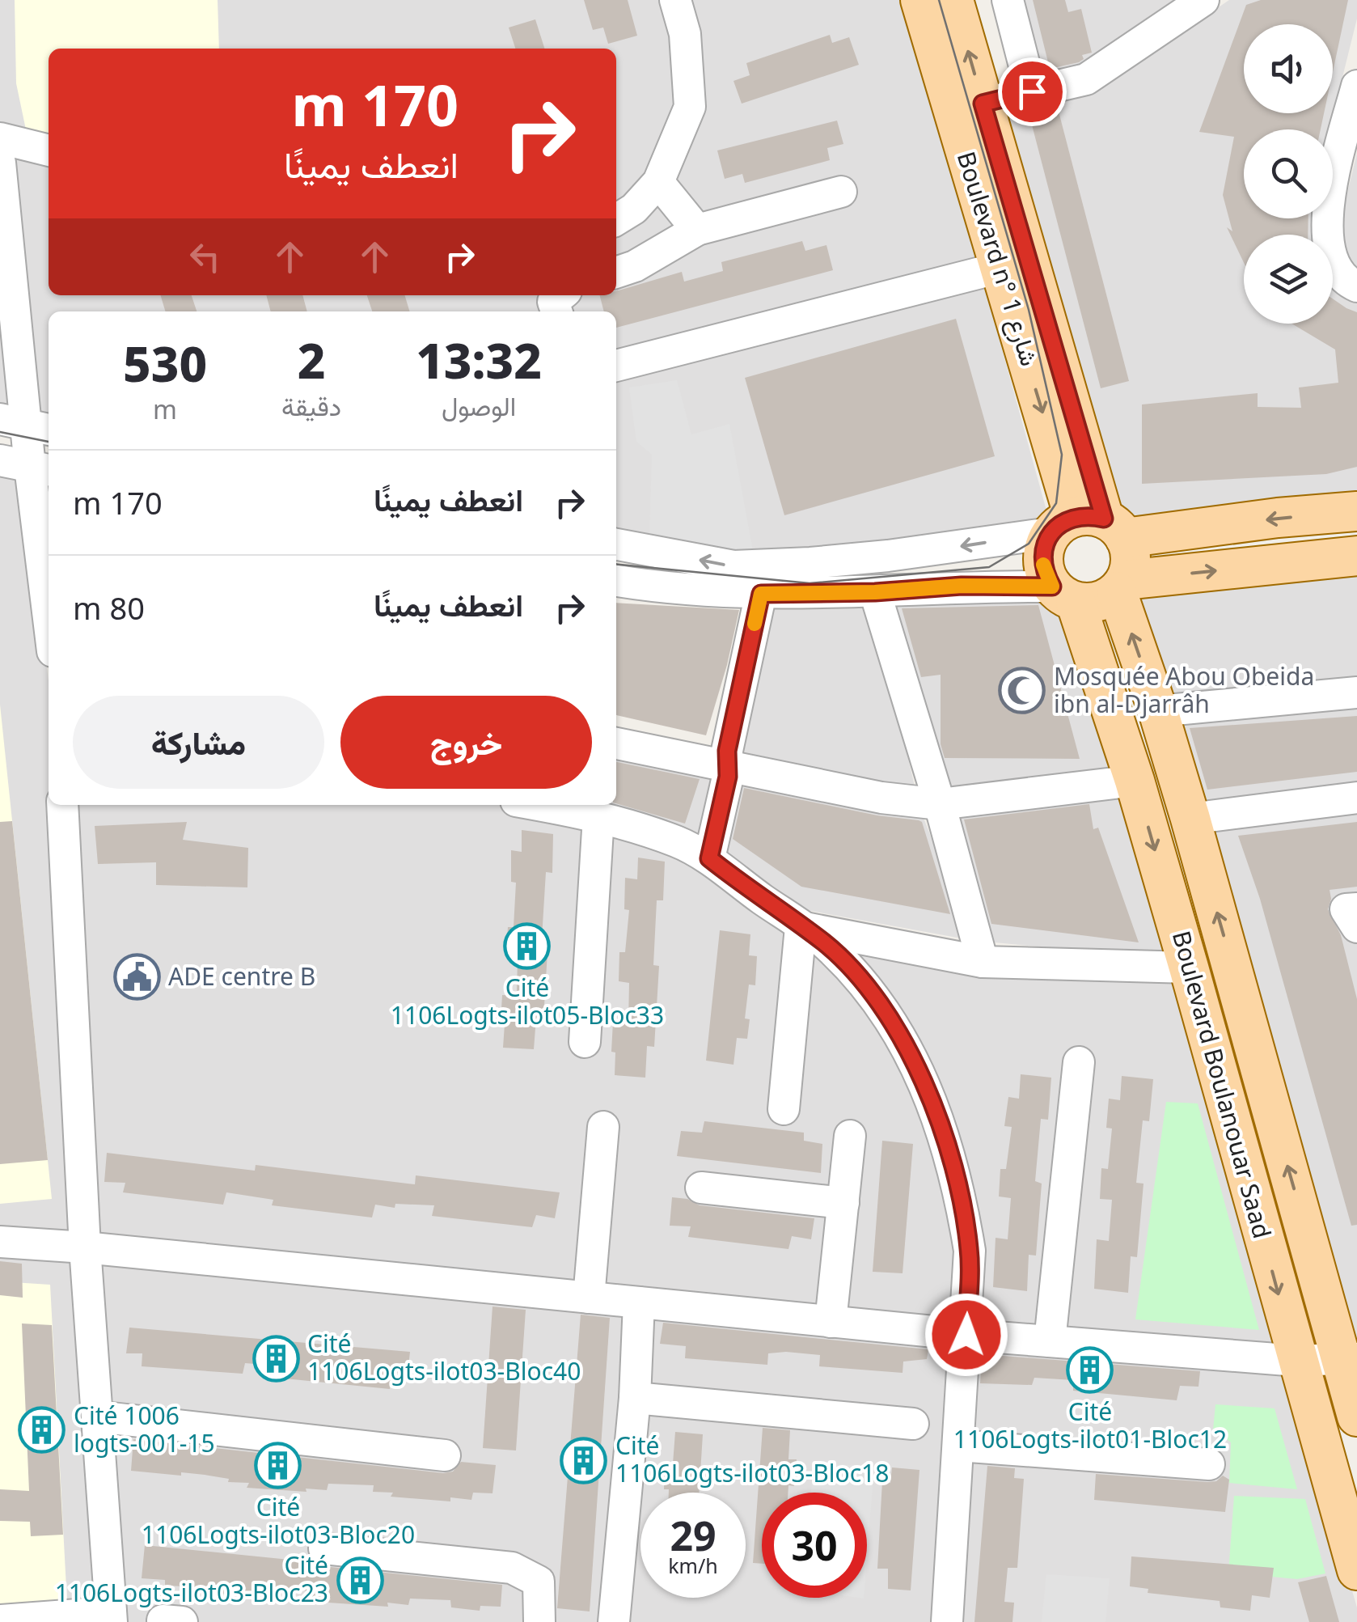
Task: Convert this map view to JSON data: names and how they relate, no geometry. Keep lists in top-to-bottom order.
{
  "streets": {
    "main road": ["Boulevard n° شارع 1", "Boulevard Boulanouar Saad"]
  },
  "crossings": [
    ["Boulevard n° شارع 1", "Boulevard Boulanouar Saad"]
  ],
  "places": {
    "mosque": ["Mosquée Abou Obeida ibn al-Djarrâh"],
    "building": [
      "Cité 1106Logts-ilot05-Bloc33",
      "Cité 1106Logts-ilot03-Bloc40",
      "Cité 1106Logts-ilot01-Bloc12",
      "Cité 1006 logts-001-15",
      "Cité 1106Logts-ilot03-Bloc18",
      "Cité 1106Logts-ilot03-Bloc20",
      "Cité 1106Logts-ilot03-Bloc23"
    ],
    "public building": ["ADE centre B"]
  },
  "page": {
    "turn": ["170 m", "انعطف يمينًا"],
    "eta": [
      "13:32",
      "الوصول",
      "2",
      "دقيقة",
      "530",
      "m"
    ],
    "list": [
      {
        "name": "انعطف يمينًا",
        "value": "170 m"
      },
      {
        "name": "انعطف يمينًا",
        "value": "80 m"
      }
    ],
    "buttons": ["خروج", "مشاركة"],
    "speed": "29 km/h",
    "limit": "30"
  }
}
